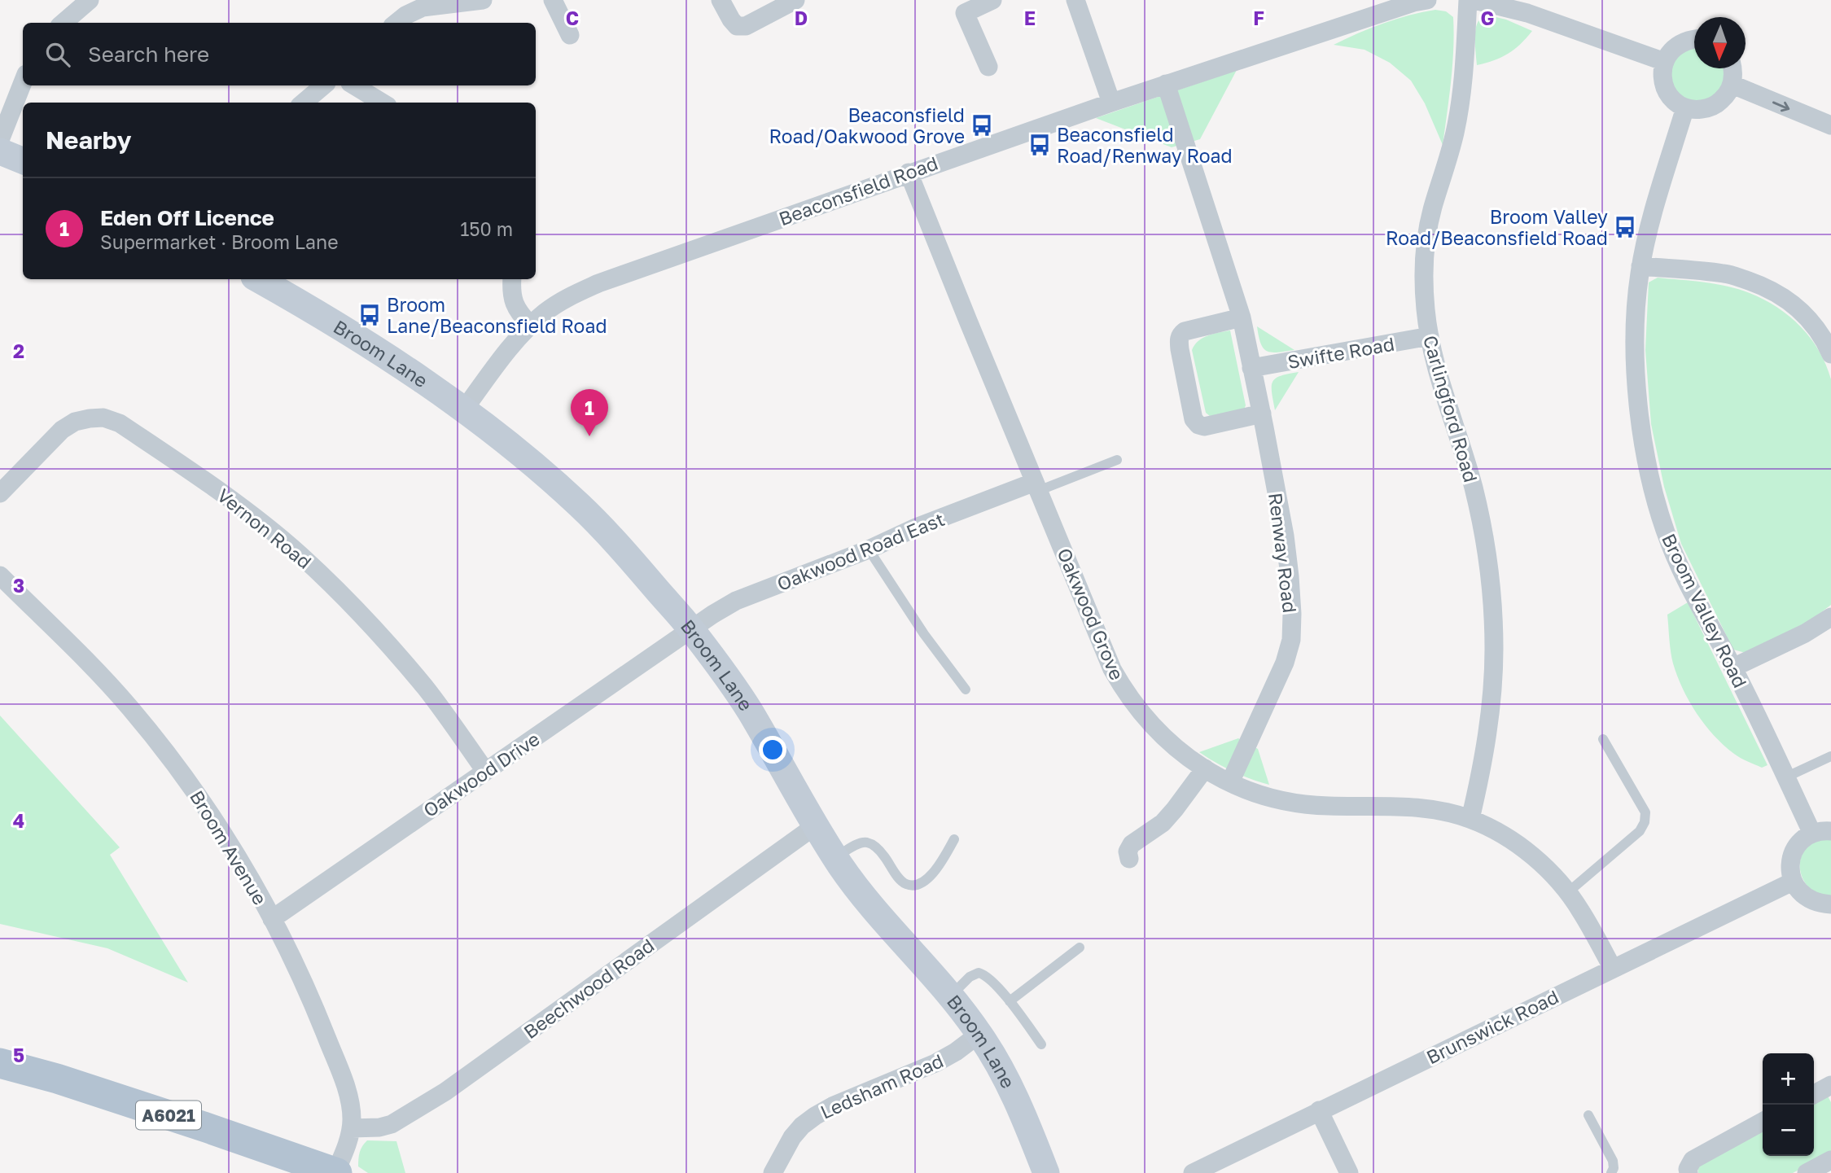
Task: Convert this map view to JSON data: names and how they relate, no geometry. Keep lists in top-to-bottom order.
{
  "streets": {
    "main road": ["Broom Lane", "A6021"],
    "street": [
      "Beaconsfield Road",
      "Swifte Road",
      "Carlingford Road",
      "Vernon Road",
      "Oakwood Road East",
      "Renway Road",
      "Broom Valley Road",
      "Oakwood Grove",
      "Oakwood Drive",
      "Broom Avenue",
      "Beechwood Road",
      "Brunswick Road",
      "Ledsham Road"
    ]
  },
  "crossings": [
    ["Beaconsfield Road", "Broom Lane"],
    ["Beaconsfield Road", "Renway Road"],
    ["Beaconsfield Road", "Oakwood Grove"],
    ["Swifte Road", "Carlingford Road"],
    ["Swifte Road", "Renway Road"],
    ["Broom Lane", "Oakwood Road East"],
    ["Broom Lane", "Oakwood Drive"],
    ["Broom Lane", "Beechwood Road"],
    ["Broom Lane", "Ledsham Road"],
    ["Carlingford Road", "Oakwood Grove"],
    ["Vernon Road", "Oakwood Drive"],
    ["Oakwood Road East", "Oakwood Grove"],
    ["Oakwood Road East", "Oakwood Drive"],
    ["Renway Road", "Oakwood Grove"],
    ["Oakwood Grove", "Brunswick Road"],
    ["Oakwood Drive", "Broom Avenue"],
    ["Broom Avenue", "Beechwood Road"],
    ["Broom Avenue", "A6021"]
  ],
  "places": {
    "bus stop": [
      "Beaconsfield Road/Oakwood Grove",
      "Beaconsfield Road/Renway Road",
      "Broom Valley Road/Beaconsfield Road",
      "Broom Lane/Beaconsfield Road"
    ]
  },
  "north": "bottom",
  "page": {
    "search": "Search here",
    "heading": "Nearby",
    "list": [
      {
        "mark": "1",
        "name": "Eden Off Licence",
        "note": "Supermarket · Broom Lane",
        "value": "150 m"
      }
    ],
    "pins": "1",
    "map_buttons": ["+", "−"]
  },
  "grid": {
    "columns": [
      "C",
      "D",
      "E",
      "F",
      "G"
    ],
    "rows": [
      "2",
      "3",
      "4",
      "5"
    ]
  }
}
